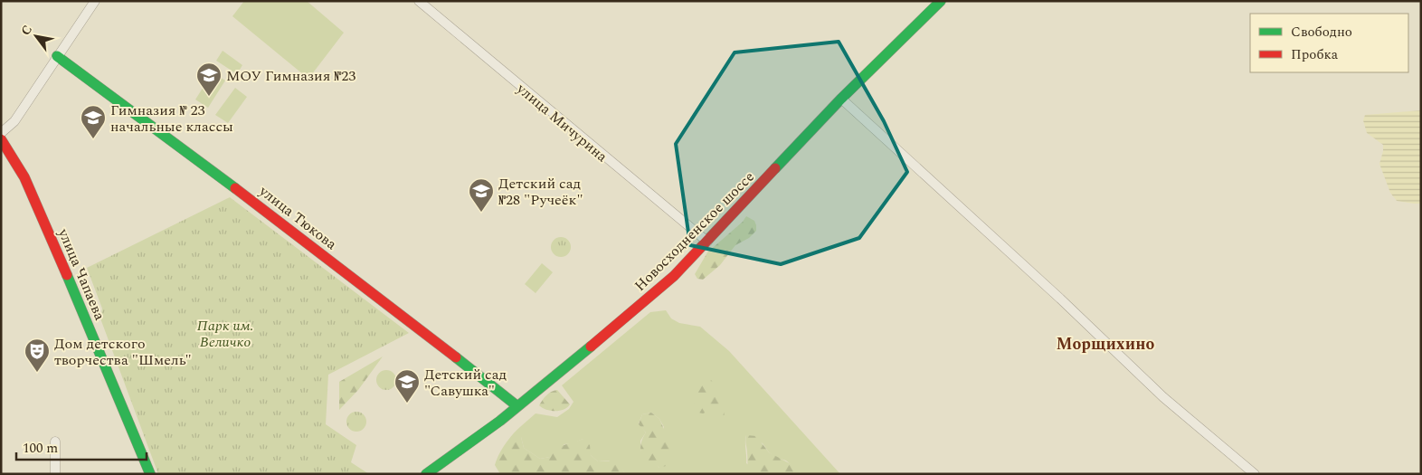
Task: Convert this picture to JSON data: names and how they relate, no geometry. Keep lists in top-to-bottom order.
{
  "streets": {
    "street": [
      "улица Мичурина",
      "улица Тюкова",
      "Новосходненское шоссе",
      "улица Чапаева"
    ]
  },
  "crossings": [
    ["улица Мичурина", "Новосходненское шоссе"],
    ["улица Тюкова", "Новосходненское шоссе"]
  ],
  "districts": ["Морщихино"],
  "parks": ["Парк им. Величко"],
  "places": {
    "school or university": [
      "МОУ Гимназия №23",
      "Гимназия № 23 начальные классы",
      "Детский сад №28 \"Ручеёк\"",
      "Детский сад \"Савушка\""
    ],
    "theatre": ["Дом детского творчества \"Шмель\""]
  },
  "legend": ["Свободно", "Пробка"],
  "scale_bar": "100 m",
  "north": "top left"
}
